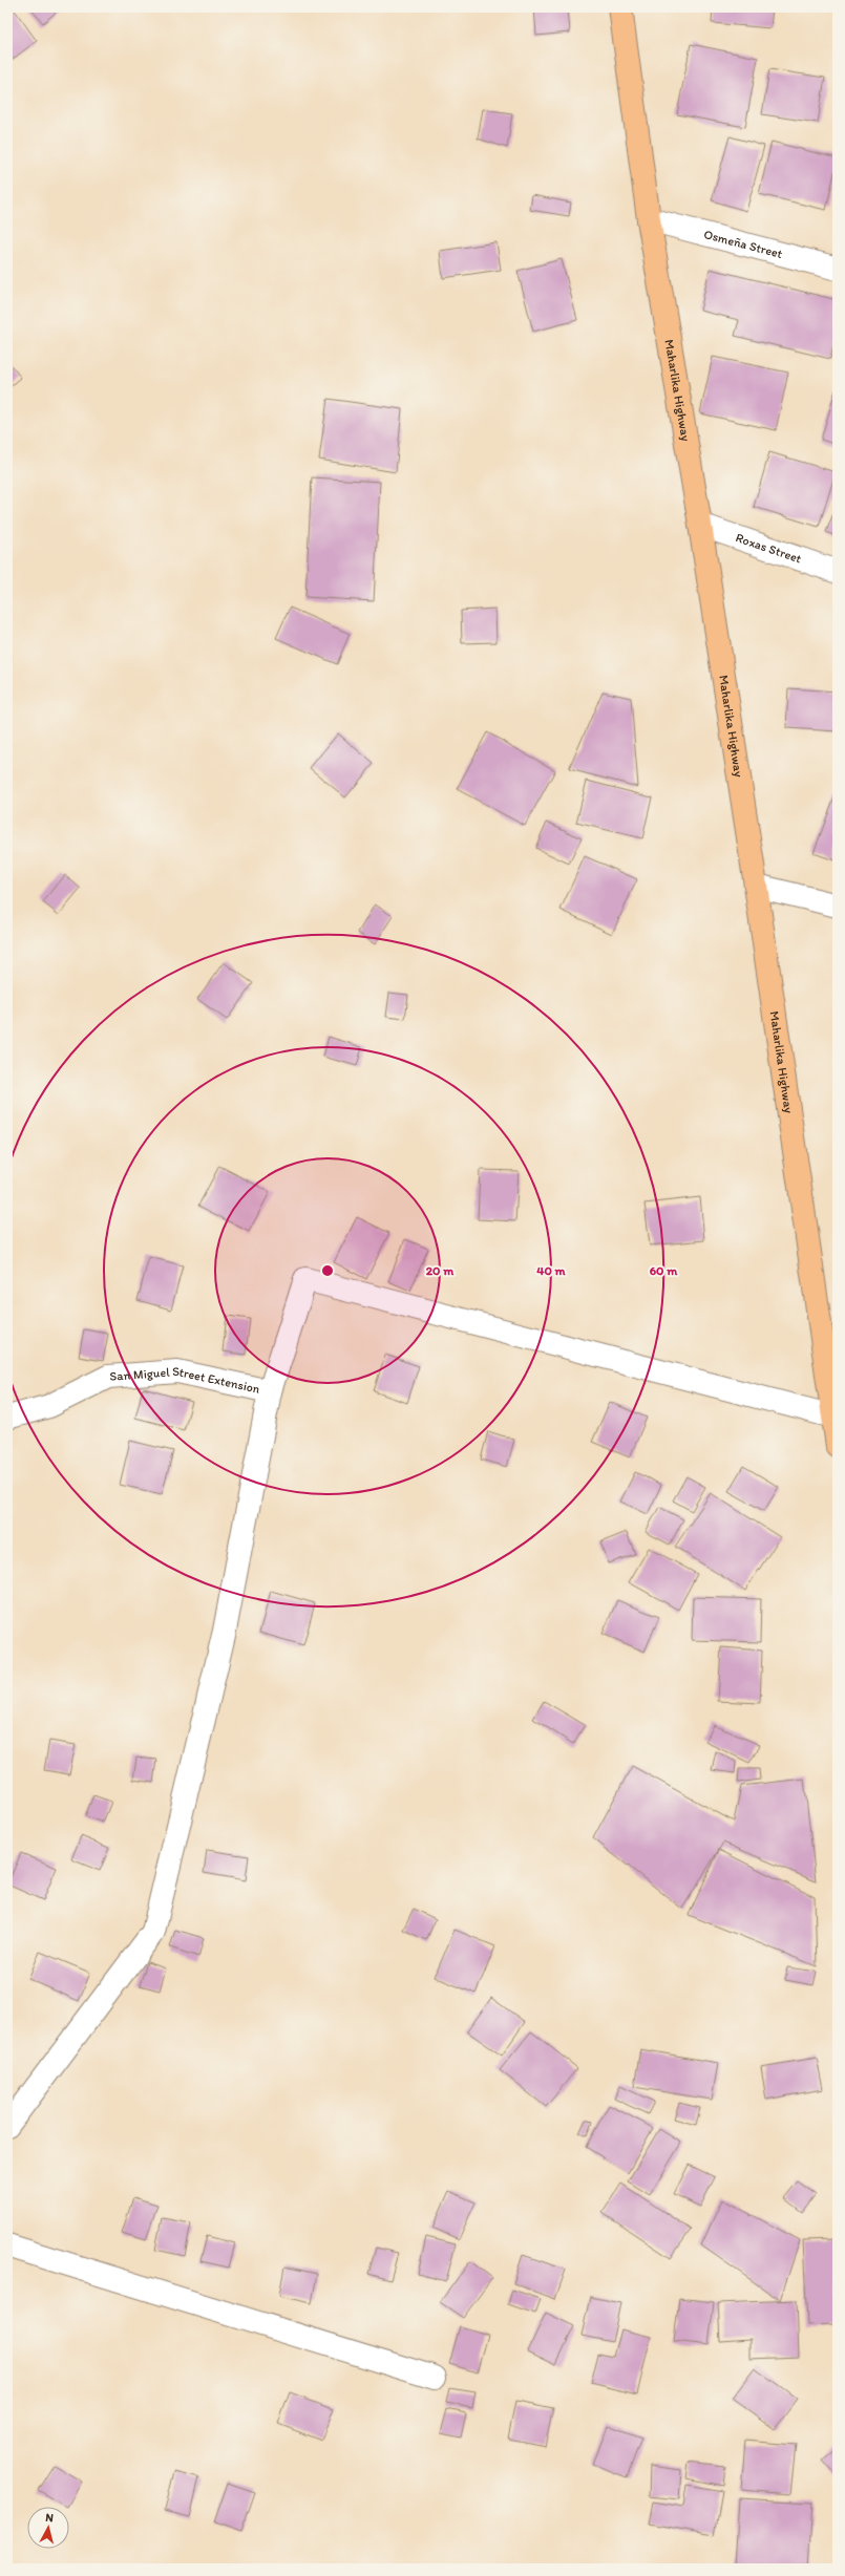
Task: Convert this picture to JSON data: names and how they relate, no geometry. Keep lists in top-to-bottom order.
{
  "streets": {
    "highway": ["Maharlika Highway"],
    "street": ["Osmeña Street", "Roxas Street", "San Miguel Street Extension"]
  },
  "crossings": [
    ["Osmeña Street", "Maharlika Highway"],
    ["Maharlika Highway", "Roxas Street"]
  ],
  "north": "top",
  "rings": ["20 m", "40 m", "60 m"]
}
